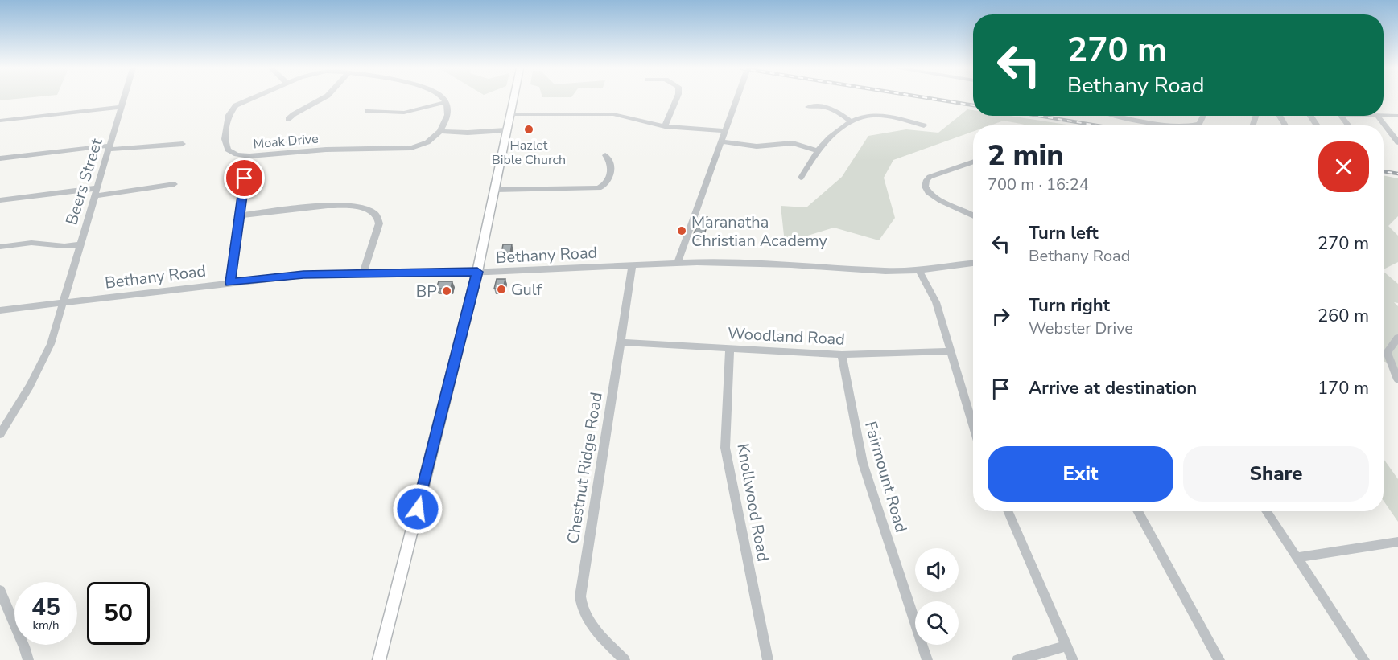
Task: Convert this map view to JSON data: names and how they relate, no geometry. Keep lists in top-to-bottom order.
{
  "streets": {
    "street": [
      "Moak Drive",
      "Beers Street",
      "Bethany Road",
      "Woodland Road",
      "Chestnut Ridge Road",
      "Fairmount Road",
      "Knollwood Road"
    ]
  },
  "crossings": [
    ["Beers Street", "Bethany Road"],
    ["Bethany Road", "Chestnut Ridge Road"],
    ["Woodland Road", "Chestnut Ridge Road"],
    ["Woodland Road", "Fairmount Road"],
    ["Woodland Road", "Knollwood Road"]
  ],
  "places": [
    "Hazlet Bible Church",
    "Maranatha Christian Academy",
    "Gulf",
    "BP"
  ],
  "page": {
    "turn": ["270 m", "Bethany Road"],
    "heading": ["2 min", "700 m · 16:24"],
    "list": [
      {
        "name": "Turn left",
        "note": "Bethany Road",
        "value": "270 m"
      },
      {
        "name": "Turn right",
        "note": "Webster Drive",
        "value": "260 m"
      },
      {
        "name": "Arrive at destination",
        "value": "170 m"
      }
    ],
    "buttons": ["Exit", "Share"],
    "speed": "45 km/h",
    "limit": "50"
  }
}
